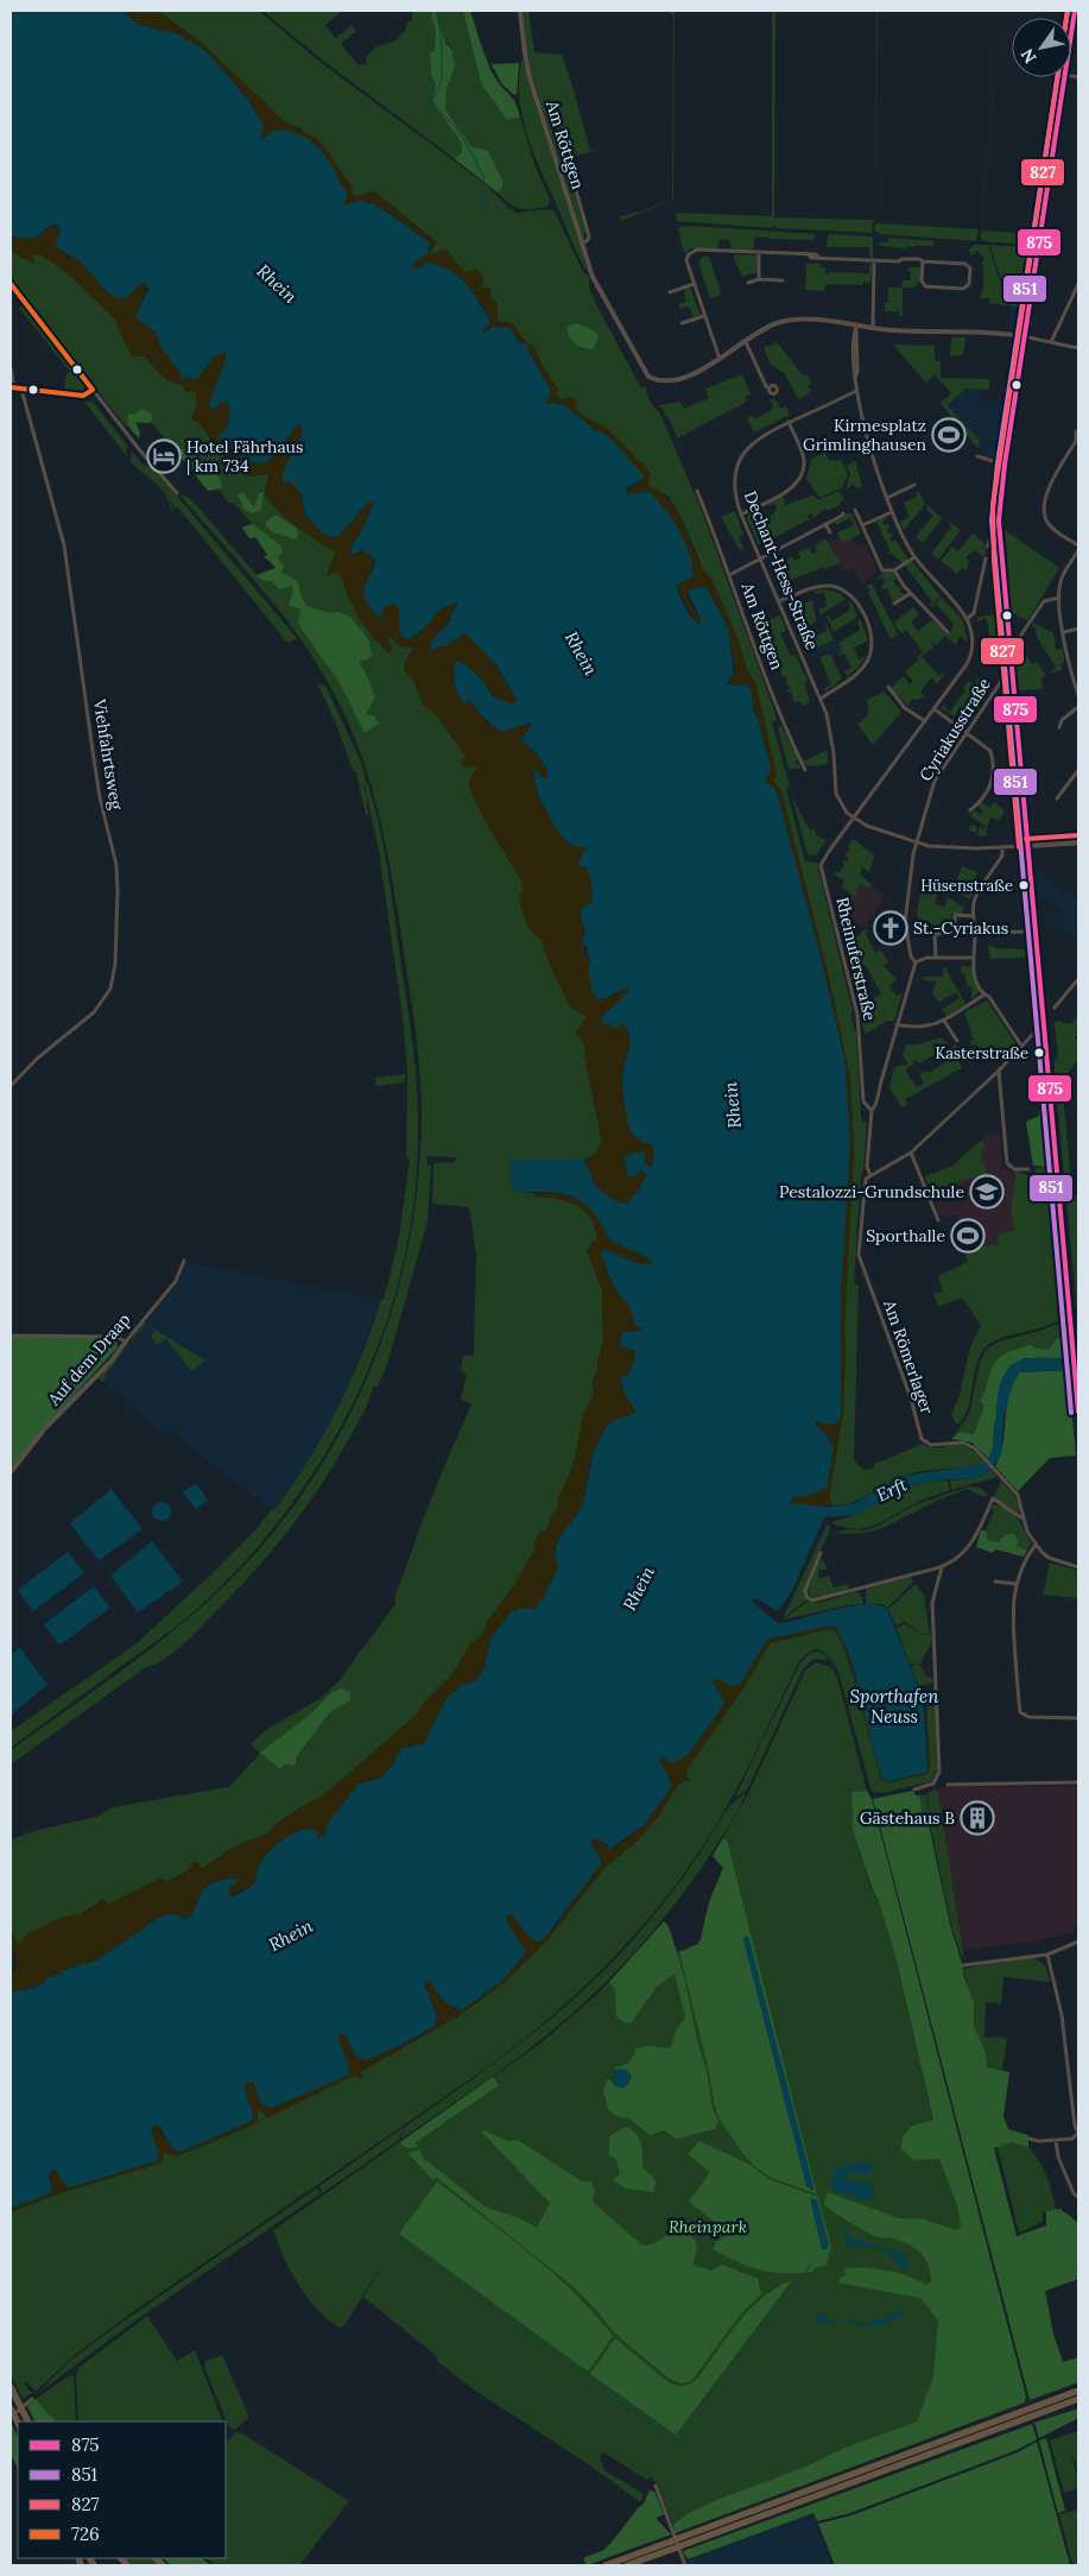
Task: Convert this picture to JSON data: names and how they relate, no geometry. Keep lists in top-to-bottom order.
{
  "streets": {
    "street": [
      "Am Röttgen",
      "Dechant-Hess-Straße",
      "Cyriakusstraße",
      "Viehfahrtsweg",
      "Rheinuferstraße",
      "Am Römerlager",
      "Auf dem Draap"
    ]
  },
  "crossings": [
    ["Dechant-Hess-Straße", "Rheinuferstraße"],
    ["Rheinuferstraße", "Am Römerlager"]
  ],
  "water": ["Rhein", "Erft", "Sporthafen Neuss"],
  "parks": ["Rheinpark"],
  "places": {
    "sports": ["Kirmesplatz Grimlinghausen", "Sporthalle"],
    "hotel": ["Hotel Fährhaus | km 734"],
    "other": ["Hüsenstraße", "Kasterstraße"],
    "church": ["St.-Cyriakus"],
    "school or university": ["Pestalozzi-Grundschule"],
    "building": ["Gästehaus B"]
  },
  "lines": [
    "transit line 875",
    "transit line 851",
    "transit line 827",
    "transit line 726"
  ],
  "legend": [
    "875",
    "851",
    "827",
    "726"
  ],
  "north": "bottom left"
}
